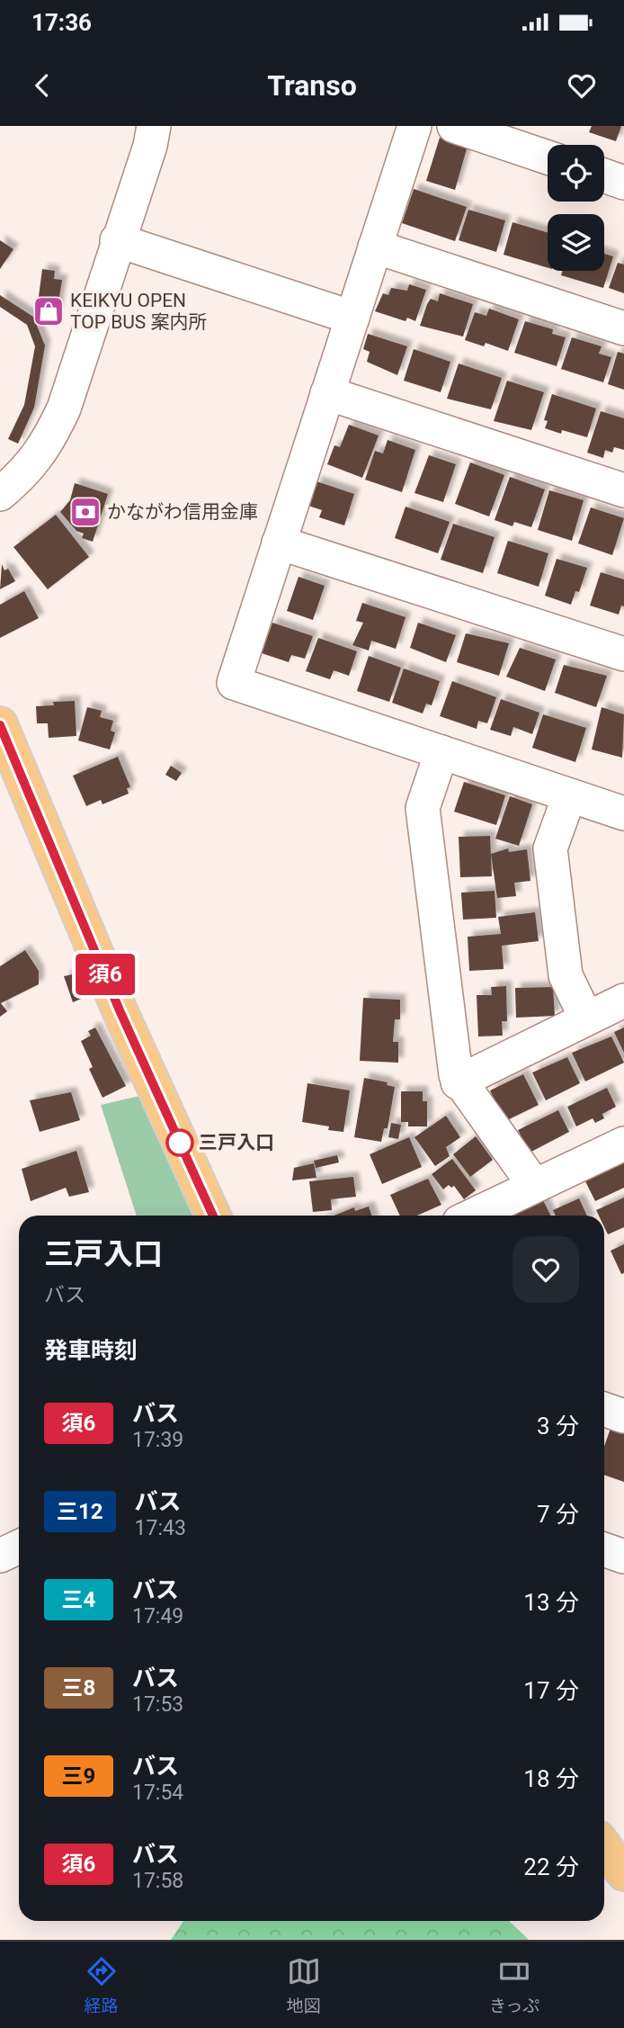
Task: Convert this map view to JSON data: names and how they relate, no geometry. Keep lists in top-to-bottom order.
{
  "places": {
    "shop": ["KEIKYU OPEN TOP BUS 案内所"],
    "bank": ["かながわ信用金庫"],
    "other": ["三戸入口"]
  },
  "lines": ["bus line 須6"],
  "page": {
    "status": "17:36",
    "header": "Transo",
    "on_map": "須6",
    "heading": [
      ["三戸入口", "バス"],
      "発車時刻"
    ],
    "list": [
      {
        "mark": "須6",
        "name": "バス",
        "note": "17:39",
        "value": "3 分"
      },
      {
        "mark": "三12",
        "name": "バス",
        "note": "17:43",
        "value": "7 分"
      },
      {
        "mark": "三4",
        "name": "バス",
        "note": "17:49",
        "value": "13 分"
      },
      {
        "mark": "三8",
        "name": "バス",
        "note": "17:53",
        "value": "17 分"
      },
      {
        "mark": "三9",
        "name": "バス",
        "note": "17:54",
        "value": "18 分"
      },
      {
        "mark": "須6",
        "name": "バス",
        "note": "17:58",
        "value": "22 分"
      }
    ],
    "tabs": ["経路", "地図", "きっぷ"]
  }
}
